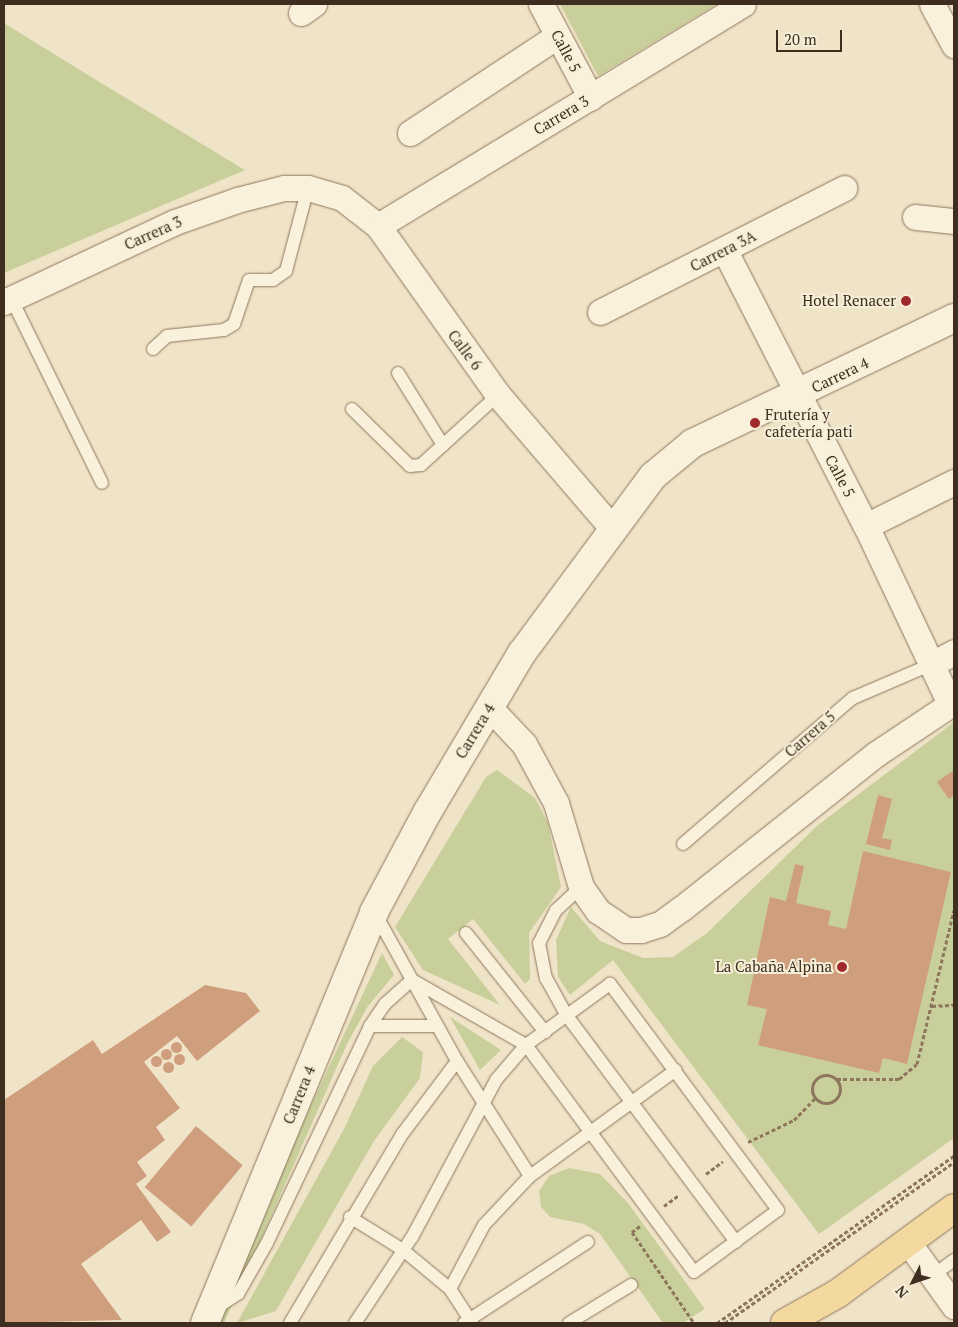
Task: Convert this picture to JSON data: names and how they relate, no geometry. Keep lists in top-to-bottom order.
{
  "streets": {
    "main road": ["Carrera 4"],
    "street": [
      "Calle 5",
      "Carrera 3",
      "Carrera 3A",
      "Calle 6",
      "Carrera 5"
    ]
  },
  "crossings": [
    ["Calle 5", "Carrera 3"],
    ["Calle 5", "Carrera 3A"],
    ["Calle 5", "Carrera 4"],
    ["Calle 5", "Carrera 5"],
    ["Carrera 3", "Calle 6"],
    ["Calle 6", "Carrera 4"]
  ],
  "places": ["Hotel Renacer", "Frutería y cafetería pati", "La Cabaña Alpina"],
  "scale_bar": "20 m",
  "north": "bottom left"
}
